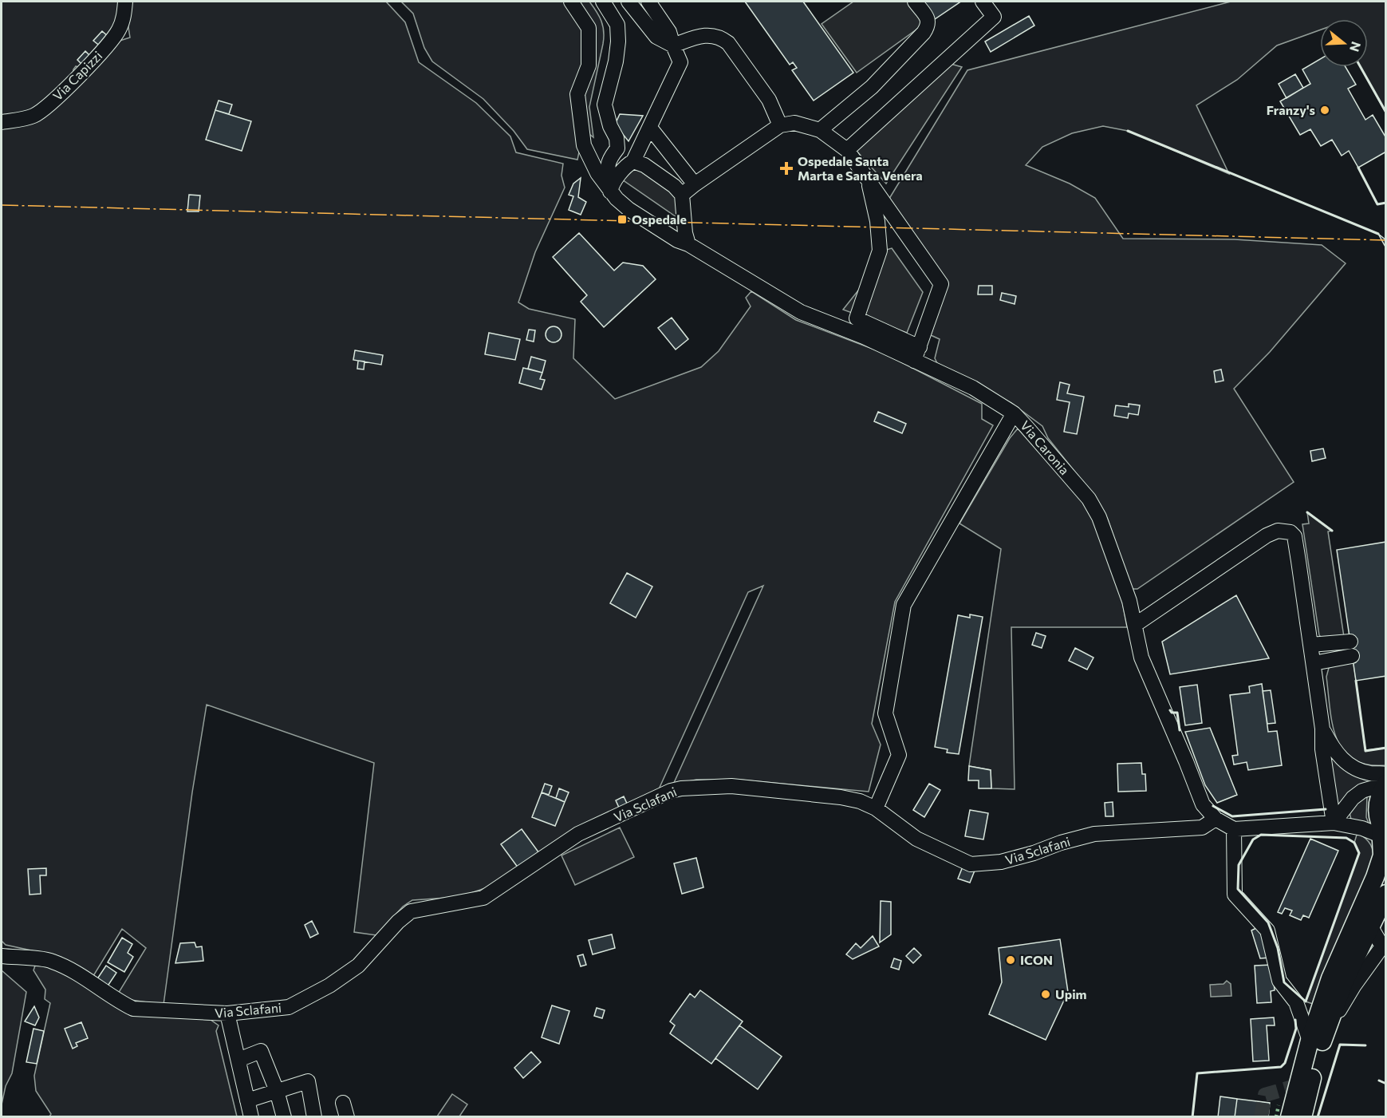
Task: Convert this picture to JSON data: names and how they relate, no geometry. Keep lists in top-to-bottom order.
{
  "streets": {
    "street": ["Via Capizzi", "Via Caronia", "Via Sclafani"]
  },
  "crossings": [
    ["Via Caronia", "Via Sclafani"]
  ],
  "places": {
    "other": ["Franzy's", "ICON", "Upim"],
    "health": ["Ospedale Santa Marta e Santa Venera"],
    "transit": ["Ospedale"]
  },
  "north": "right"
}
